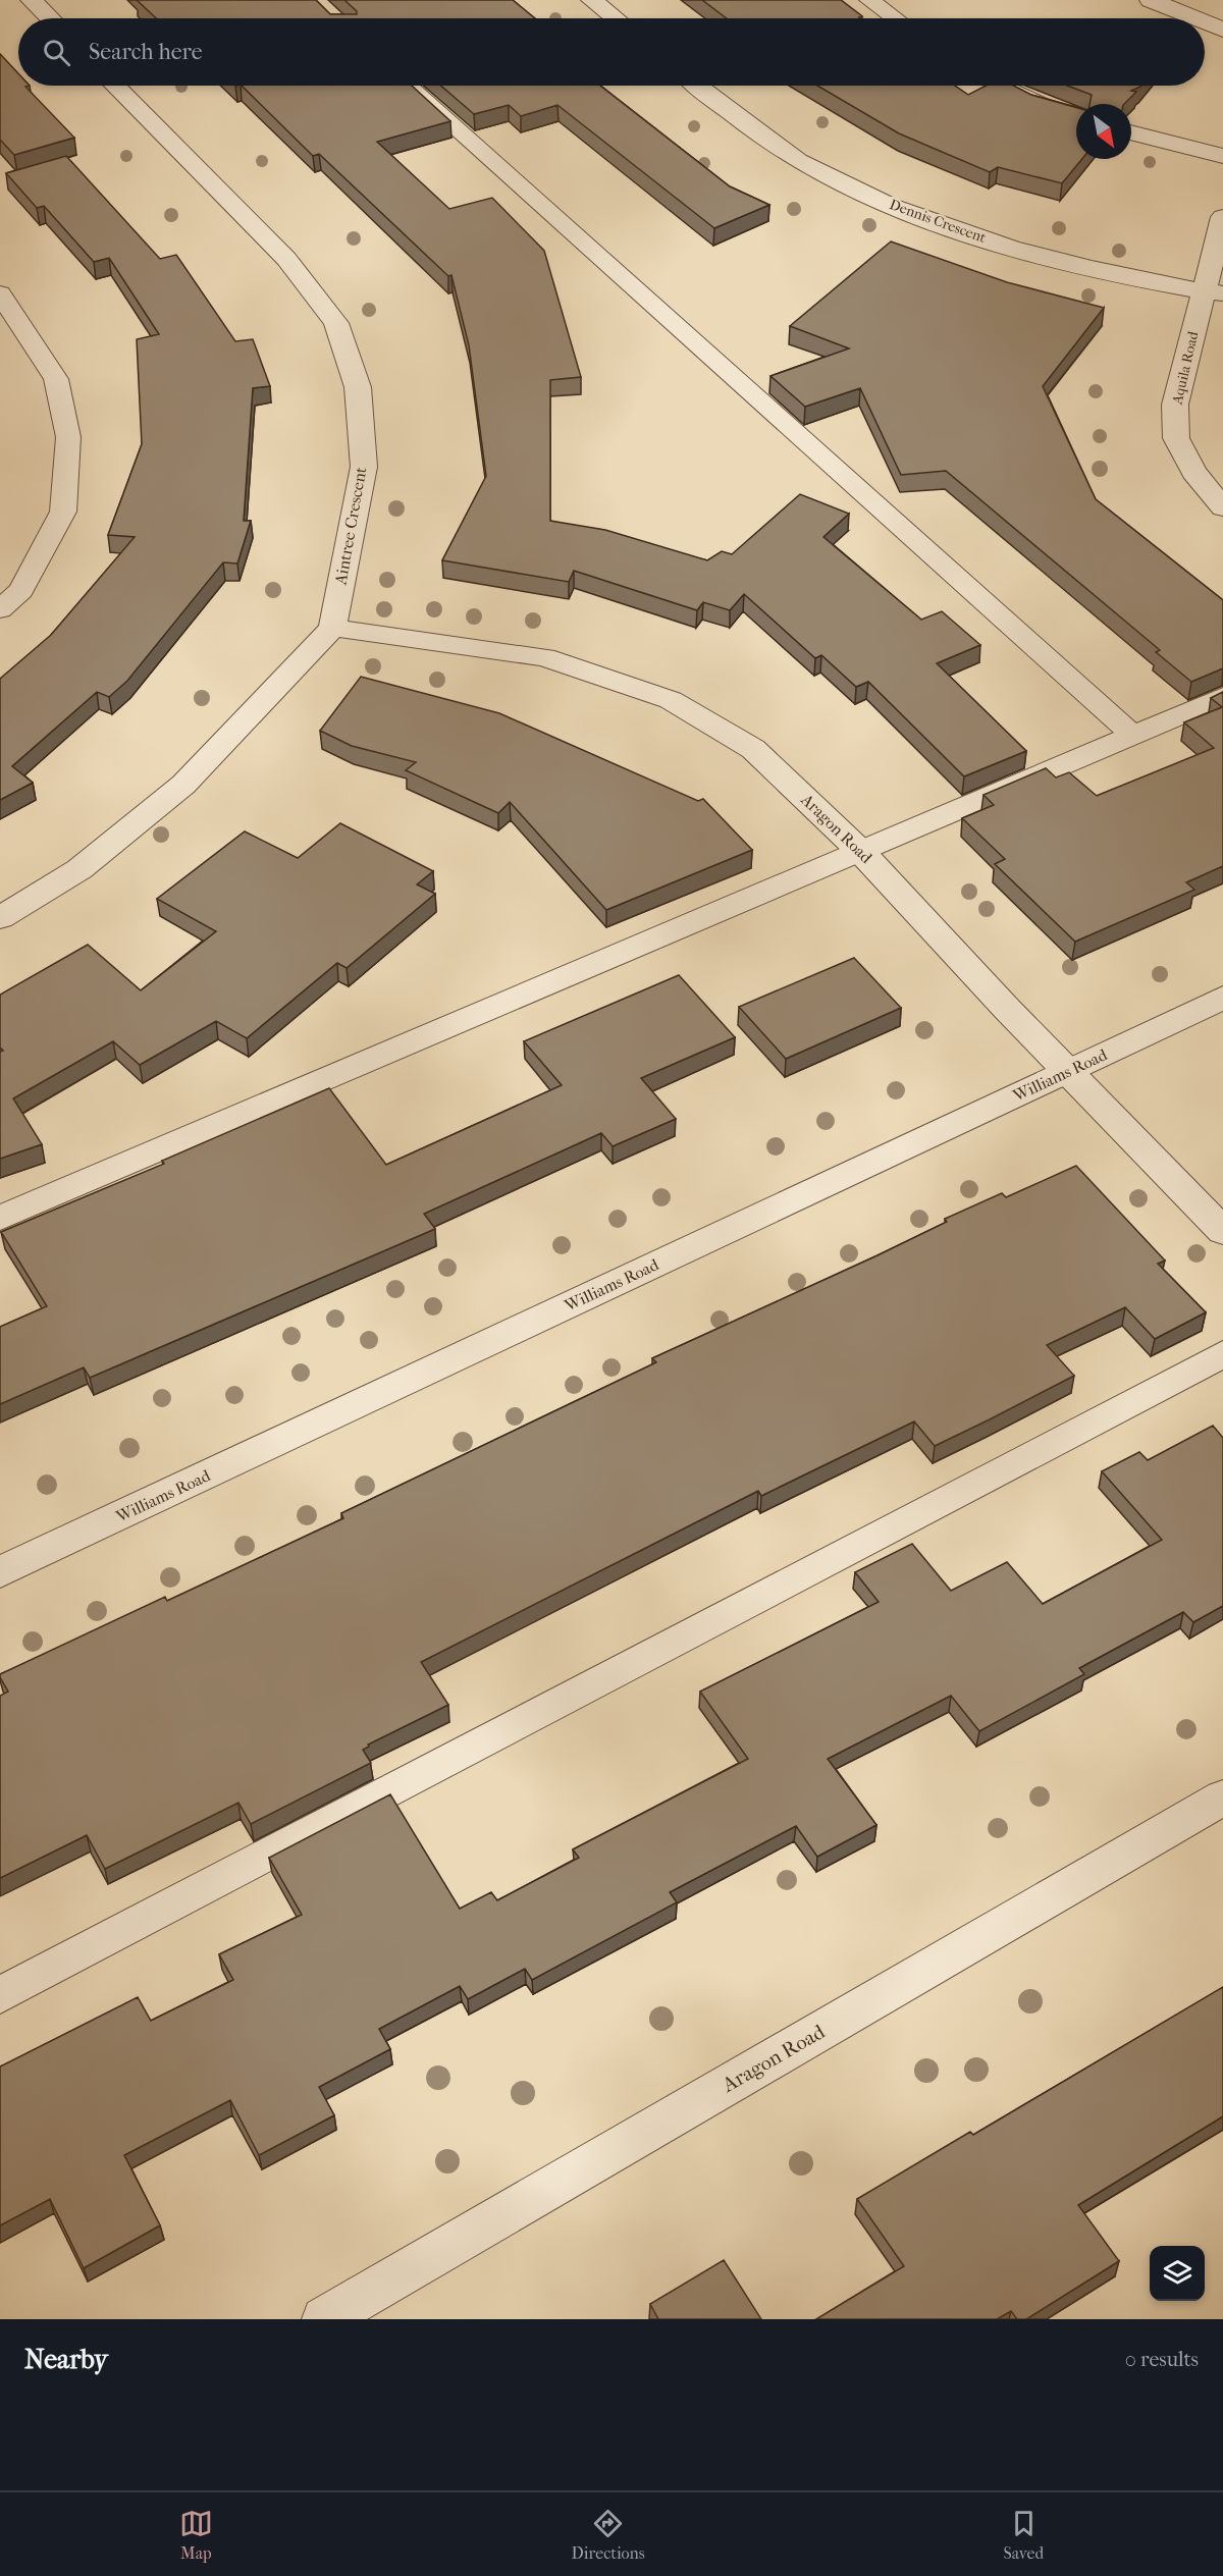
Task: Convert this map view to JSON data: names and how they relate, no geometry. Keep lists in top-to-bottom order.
{
  "streets": {
    "street": [
      "Dennis Crescent",
      "Aquila Road",
      "Aintree Crescent",
      "Aragon Road",
      "Williams Road"
    ]
  },
  "crossings": [
    ["Dennis Crescent", "Aquila Road"],
    ["Aintree Crescent", "Aragon Road"],
    ["Aragon Road", "Williams Road"]
  ],
  "north": "bottom right",
  "page": {
    "search": "Search here",
    "heading": ["Nearby", "0 results"],
    "nav": ["Map", "Directions", "Saved"]
  }
}
